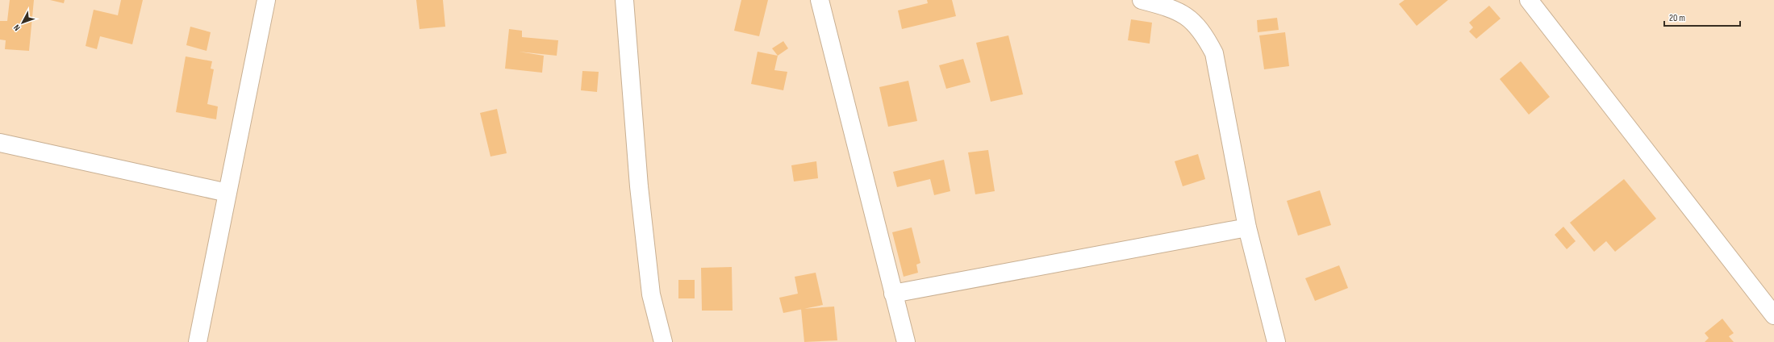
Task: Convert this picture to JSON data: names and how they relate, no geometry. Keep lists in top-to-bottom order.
{
  "scale_bar": "20 m",
  "north": "bottom left"
}
